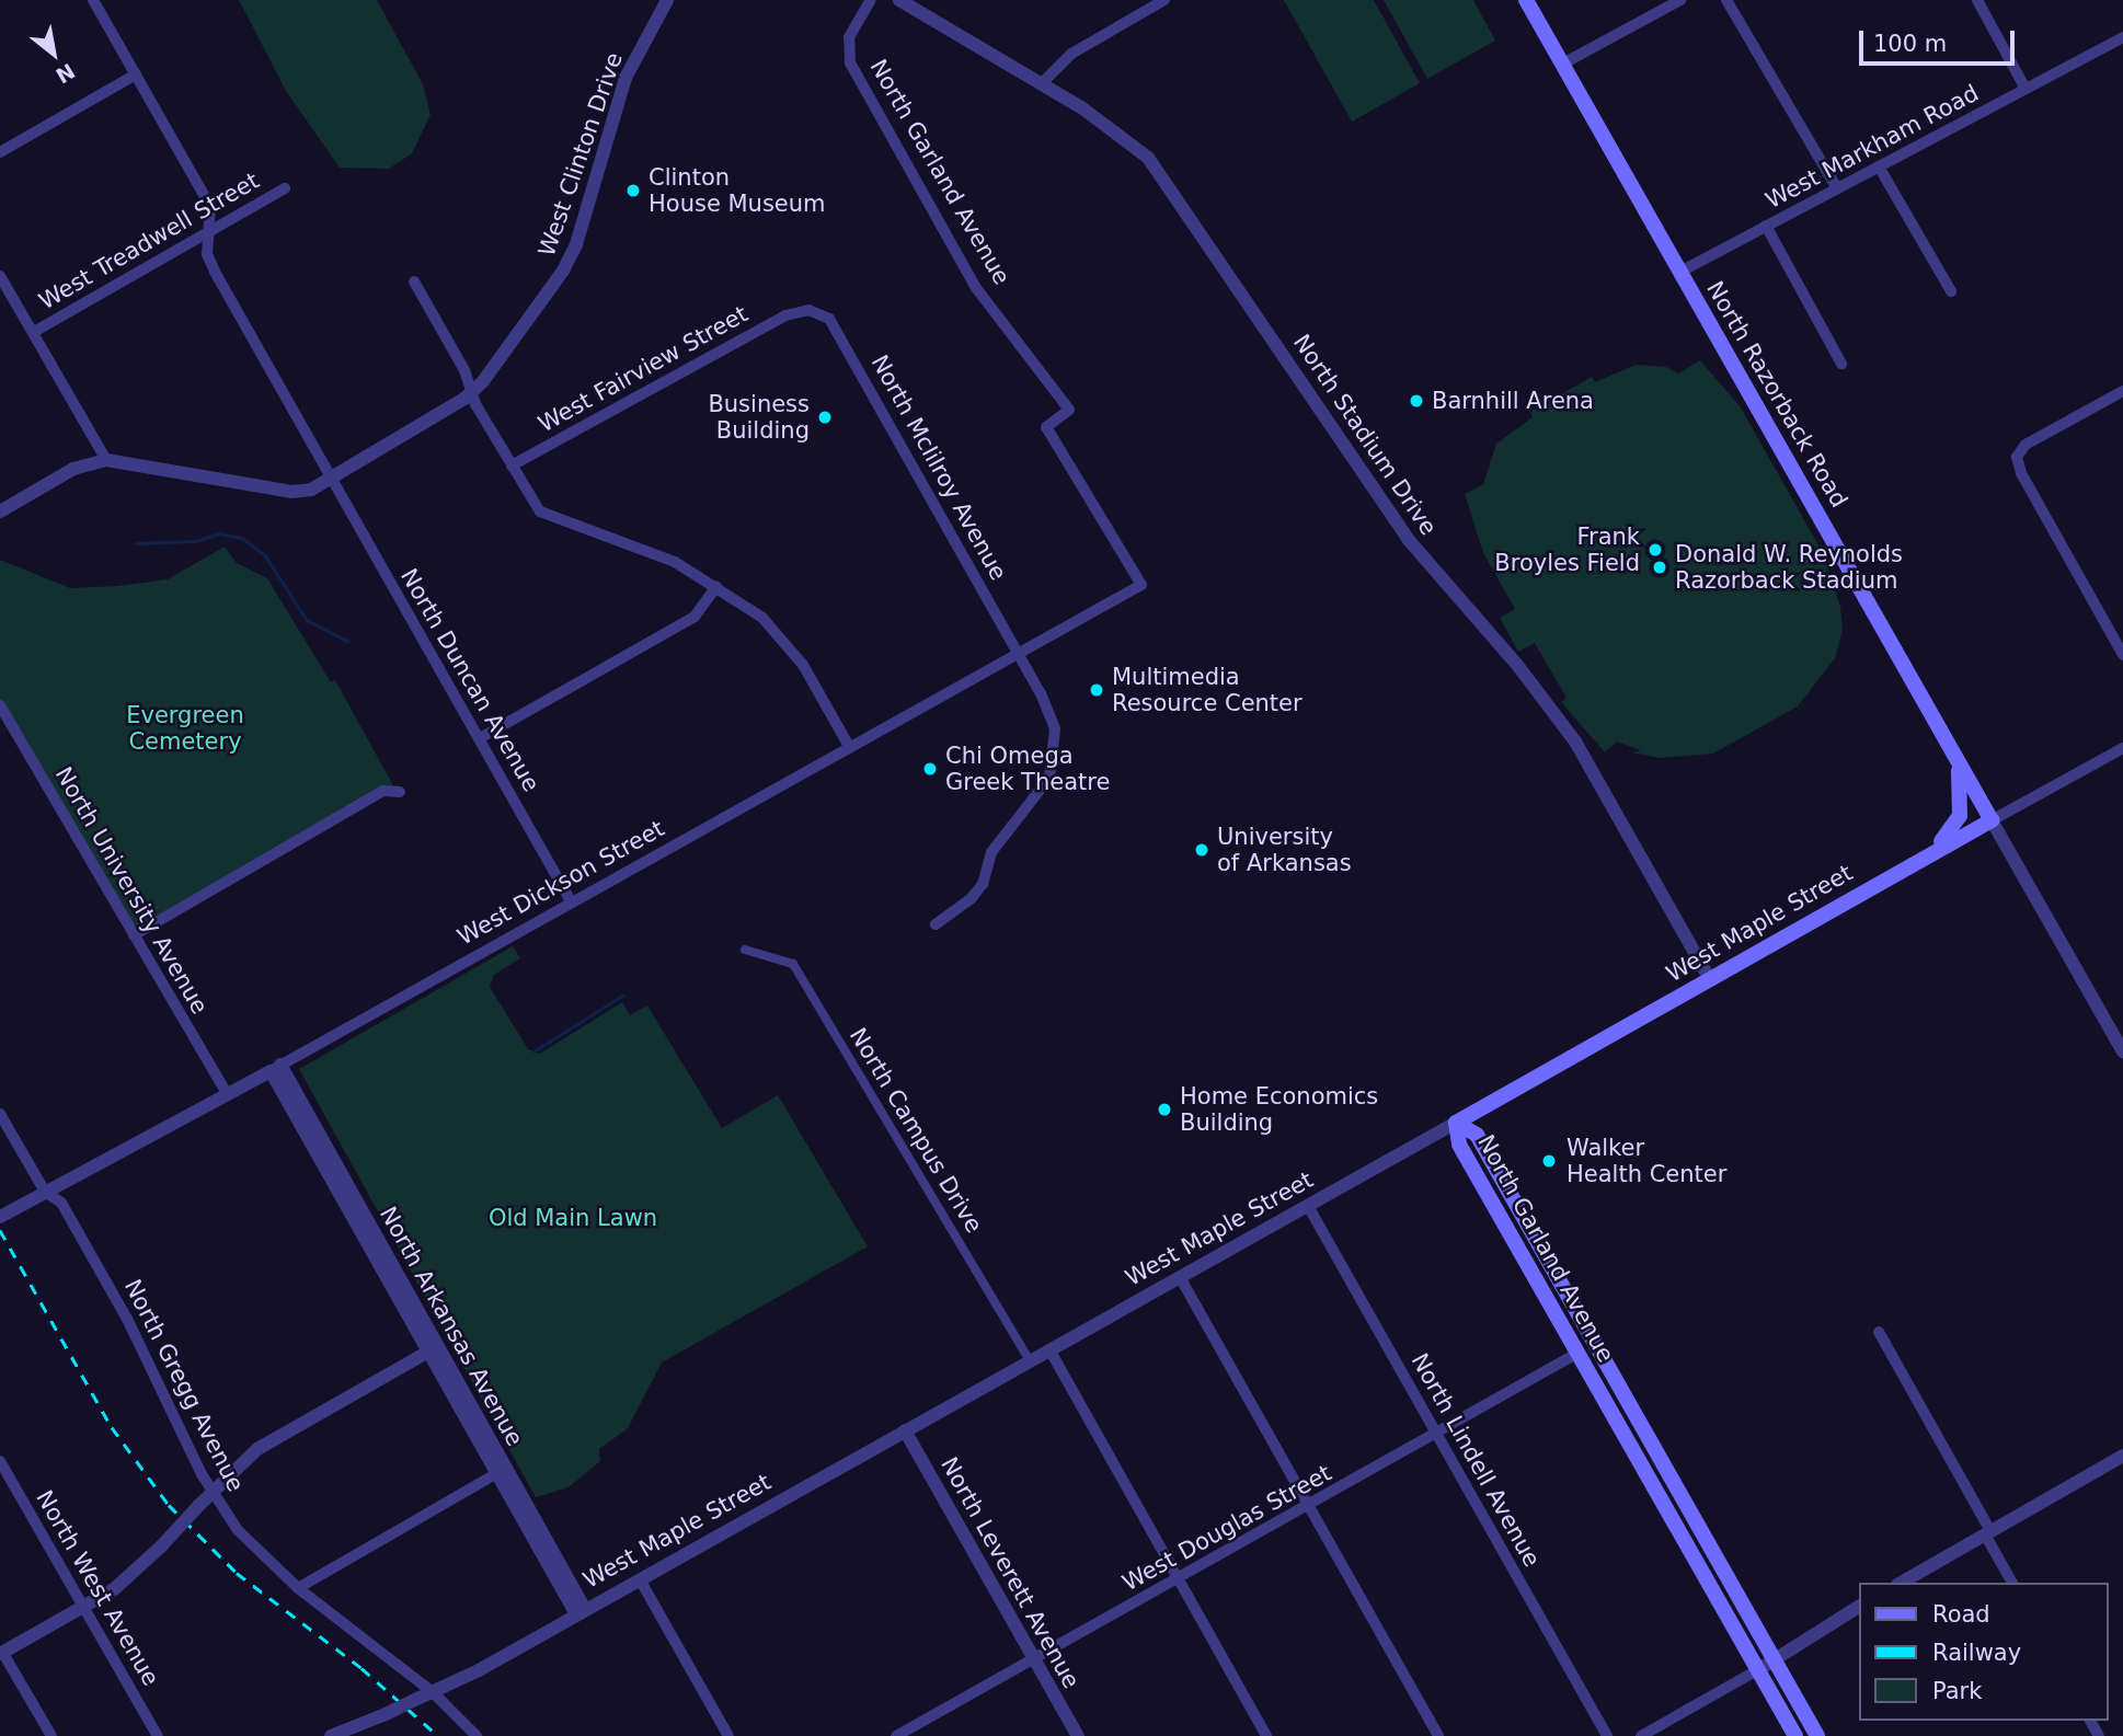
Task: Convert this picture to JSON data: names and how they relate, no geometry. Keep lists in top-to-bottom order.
{
  "streets": {
    "main road": ["North Garland Avenue", "North Razorback Road", "West Maple Street"],
    "street": [
      "West Markham Road",
      "West Clinton Drive",
      "West Treadwell Street",
      "West Fairview Street",
      "North Stadium Drive",
      "North McIilroy Avenue",
      "North Duncan Avenue",
      "West Dickson Street",
      "North University Avenue",
      "North Campus Drive",
      "North Arkansas Avenue",
      "North Gregg Avenue",
      "North Lindell Avenue",
      "West Douglas Street",
      "North Leverett Avenue",
      "North West Avenue"
    ]
  },
  "crossings": [
    ["West Markham Road", "North Razorback Road"],
    ["North Garland Avenue", "West Dickson Street"],
    ["North Garland Avenue", "West Maple Street"],
    ["North Garland Avenue", "West Douglas Street"],
    ["West Treadwell Street", "North Duncan Avenue"],
    ["West Fairview Street", "North McIilroy Avenue"],
    ["North Razorback Road", "West Maple Street"],
    ["North Stadium Drive", "West Maple Street"],
    ["North McIilroy Avenue", "West Dickson Street"],
    ["North Duncan Avenue", "West Dickson Street"],
    ["West Dickson Street", "North University Avenue"],
    ["West Dickson Street", "North Arkansas Avenue"],
    ["West Dickson Street", "North Gregg Avenue"],
    ["West Maple Street", "North Campus Drive"],
    ["West Maple Street", "North Arkansas Avenue"],
    ["West Maple Street", "North Gregg Avenue"],
    ["West Maple Street", "North Lindell Avenue"],
    ["West Maple Street", "North Leverett Avenue"],
    ["North Lindell Avenue", "West Douglas Street"],
    ["West Douglas Street", "North Leverett Avenue"]
  ],
  "parks": ["Evergreen Cemetery", "Old Main Lawn"],
  "places": [
    "Clinton House Museum",
    "Barnhill Arena",
    "Business Building",
    "Frank Broyles Field",
    "Donald W. Reynolds Razorback Stadium",
    "Multimedia Resource Center",
    "Chi Omega Greek Theatre",
    "University of Arkansas",
    "Home Economics Building",
    "Walker Health Center"
  ],
  "legend": ["Road", "Railway", "Park"],
  "scale_bar": "100 m",
  "north": "bottom right"
}
